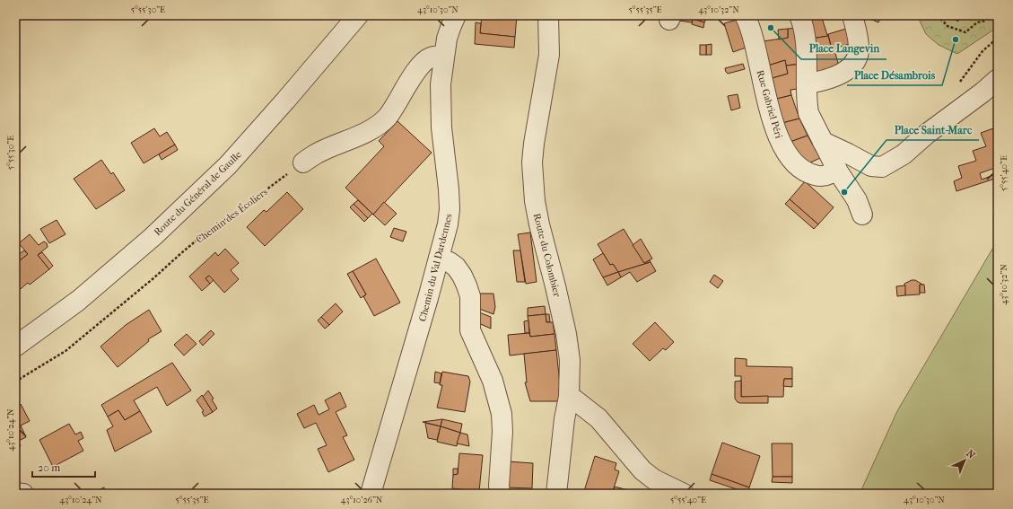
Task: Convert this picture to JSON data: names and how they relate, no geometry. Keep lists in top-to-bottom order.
{
  "streets": {
    "street": [
      "Rue Gabriel Péri",
      "Route du Général de Gaulle",
      "Route du Colombier",
      "Chemin du Val Dardennes"
    ],
    "path": ["Chemin des Écoliers"]
  },
  "places": ["Place Langevin", "Place Désambrois", "Place Saint-Marc"],
  "scale_bar": "20 m",
  "north": "top right",
  "coordinates": [
    "5°55'30\"E",
    "43°10'30\"N",
    "5°55'35\"E",
    "43°10'32\"N",
    "5°55'40\"E",
    "43°10'24\"N",
    "43°10'26\"N"
  ]
}
